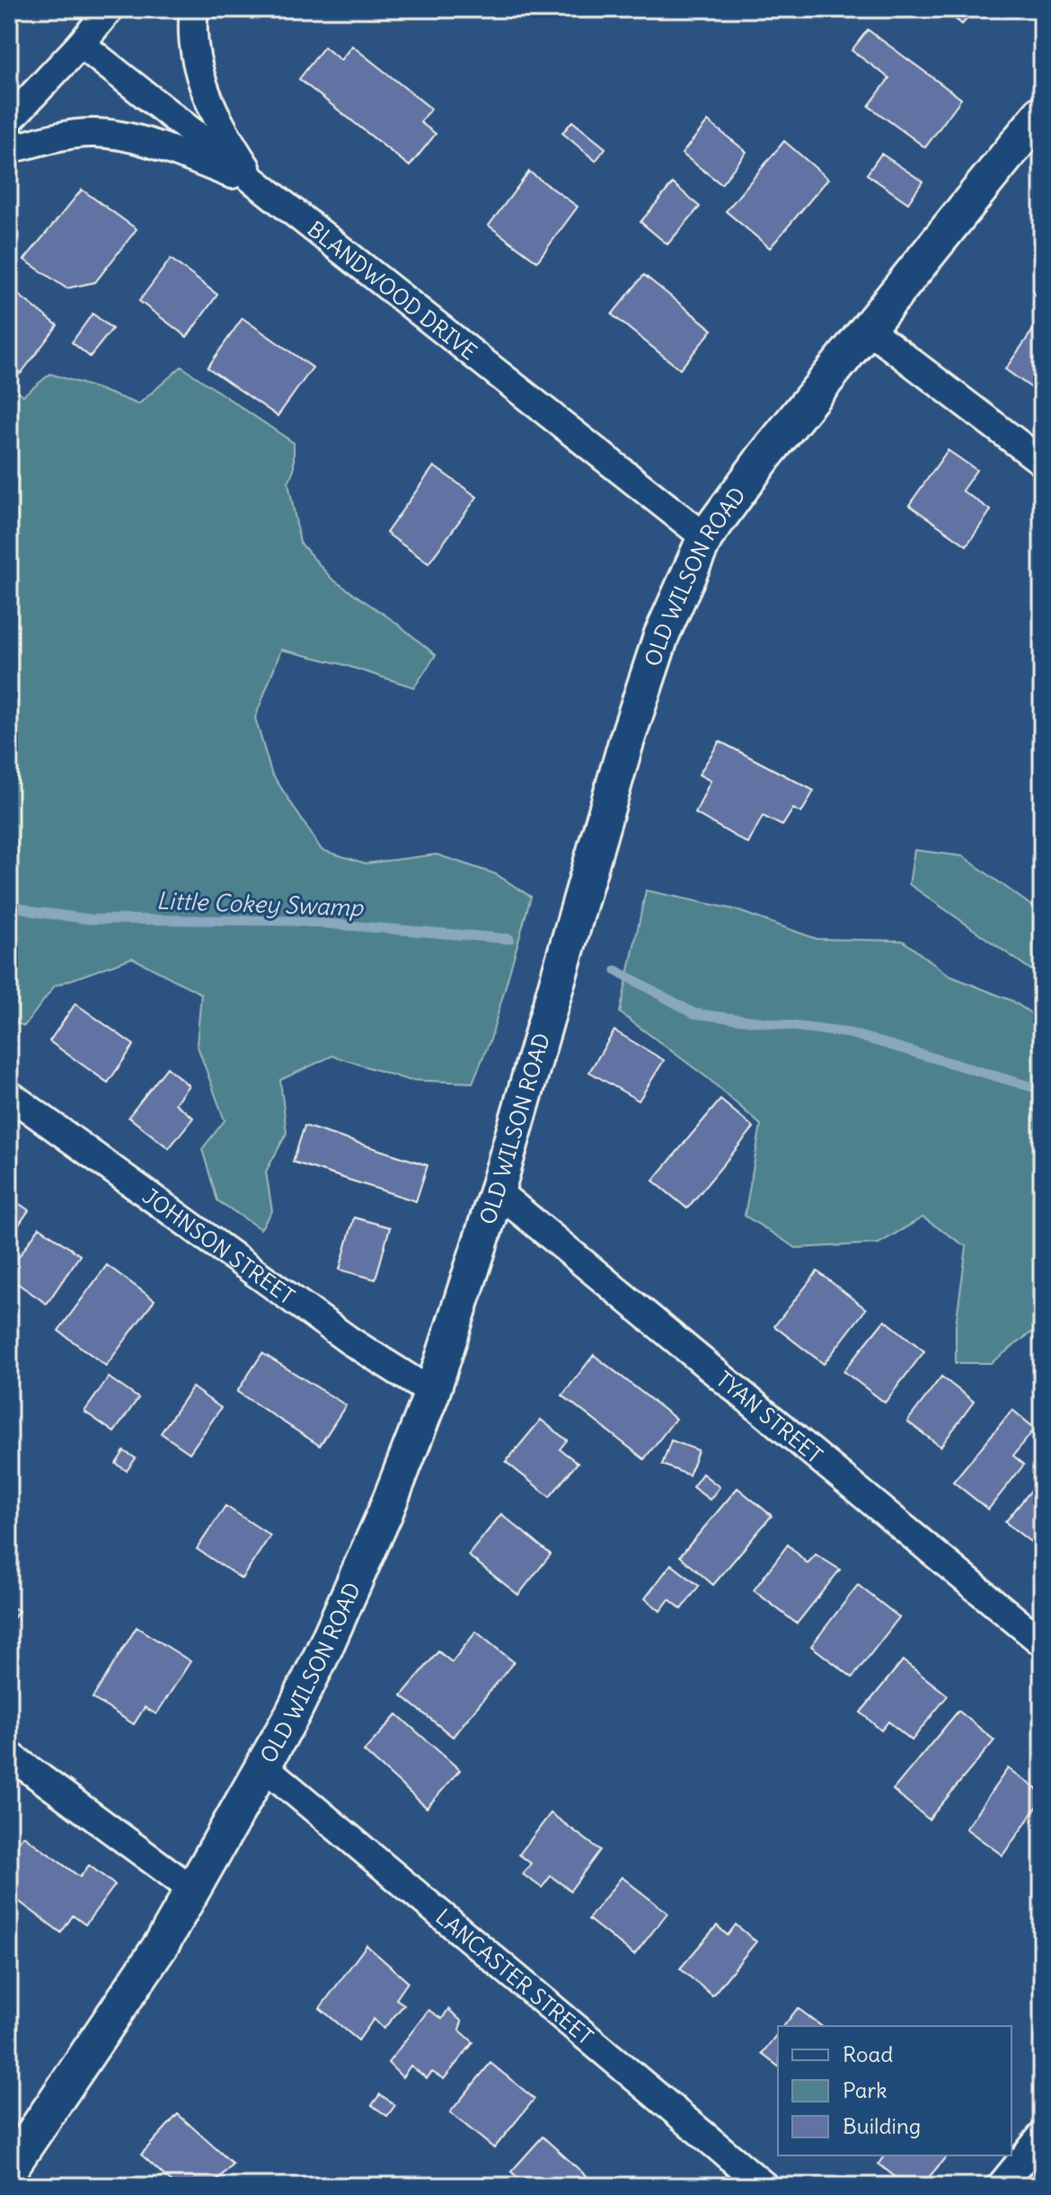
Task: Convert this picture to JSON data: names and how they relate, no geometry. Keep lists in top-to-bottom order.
{
  "streets": {
    "street": [
      "BLANDWOOD DRIVE",
      "OLD WILSON ROAD",
      "JOHNSON STREET",
      "TYAN STREET",
      "LANCASTER STREET"
    ]
  },
  "crossings": [
    ["BLANDWOOD DRIVE", "OLD WILSON ROAD"],
    ["OLD WILSON ROAD", "JOHNSON STREET"],
    ["OLD WILSON ROAD", "TYAN STREET"],
    ["OLD WILSON ROAD", "LANCASTER STREET"]
  ],
  "water": ["Little Cokey Swamp"],
  "legend": ["Road", "Park", "Building"]
}
